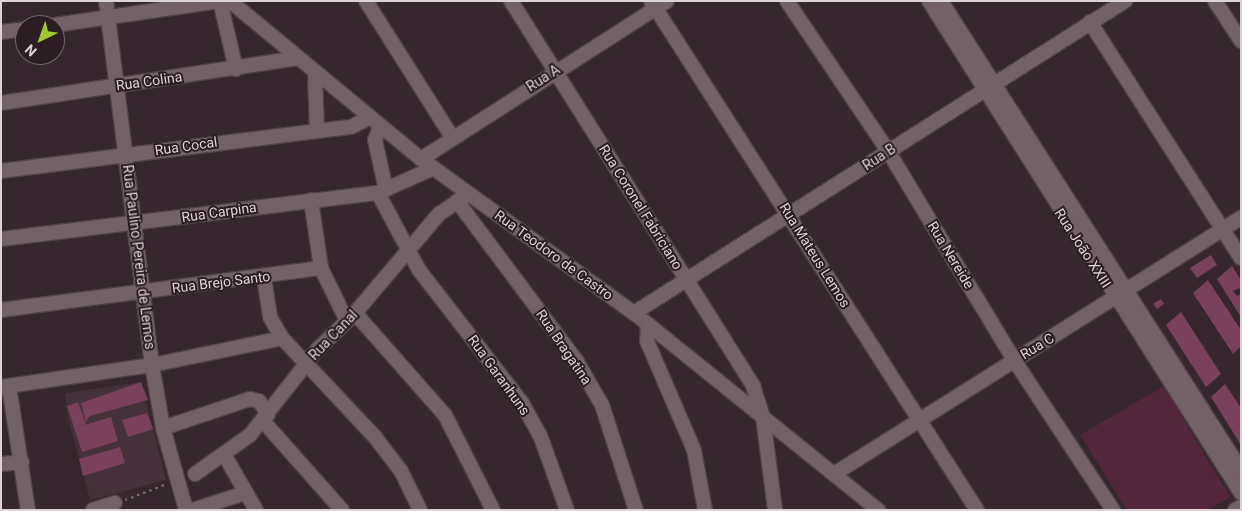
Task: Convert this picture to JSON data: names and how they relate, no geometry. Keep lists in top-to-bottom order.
{
  "streets": {
    "street": [
      "Rua A",
      "Rua Colina",
      "Rua Cocal",
      "Rua B",
      "Rua Coronel Fabriciano",
      "Rua Carpina",
      "Rua João XXIII",
      "Rua Teodoro de Castro",
      "Rua Mateus Lemos",
      "Rua Nereide",
      "Rua Paulino Pereira de Lemos",
      "Rua Brejo Santo",
      "Rua Canal",
      "Rua C",
      "Rua Bragatina",
      "Rua Garanhuns"
    ]
  },
  "crossings": [
    ["Rua A", "Rua Coronel Fabriciano"],
    ["Rua A", "Rua Teodoro de Castro"],
    ["Rua A", "Rua Mateus Lemos"],
    ["Rua Colina", "Rua Teodoro de Castro"],
    ["Rua Colina", "Rua Paulino Pereira de Lemos"],
    ["Rua Cocal", "Rua Teodoro de Castro"],
    ["Rua Cocal", "Rua Paulino Pereira de Lemos"],
    ["Rua Cocal", "Rua Garanhuns"],
    ["Rua B", "Rua Coronel Fabriciano"],
    ["Rua B", "Rua João XXIII"],
    ["Rua B", "Rua Teodoro de Castro"],
    ["Rua B", "Rua Mateus Lemos"],
    ["Rua B", "Rua Nereide"],
    ["Rua Coronel Fabriciano", "Rua Teodoro de Castro"],
    ["Rua Carpina", "Rua Teodoro de Castro"],
    ["Rua Carpina", "Rua Paulino Pereira de Lemos"],
    ["Rua Carpina", "Rua Garanhuns"],
    ["Rua João XXIII", "Rua C"],
    ["Rua Teodoro de Castro", "Rua Canal"],
    ["Rua Teodoro de Castro", "Rua C"],
    ["Rua Teodoro de Castro", "Rua Bragatina"],
    ["Rua Teodoro de Castro", "Rua Garanhuns"],
    ["Rua Mateus Lemos", "Rua C"],
    ["Rua Nereide", "Rua C"],
    ["Rua Paulino Pereira de Lemos", "Rua Brejo Santo"],
    ["Rua Canal", "Rua Bragatina"],
    ["Rua Canal", "Rua Garanhuns"]
  ],
  "north": "bottom left"
}
